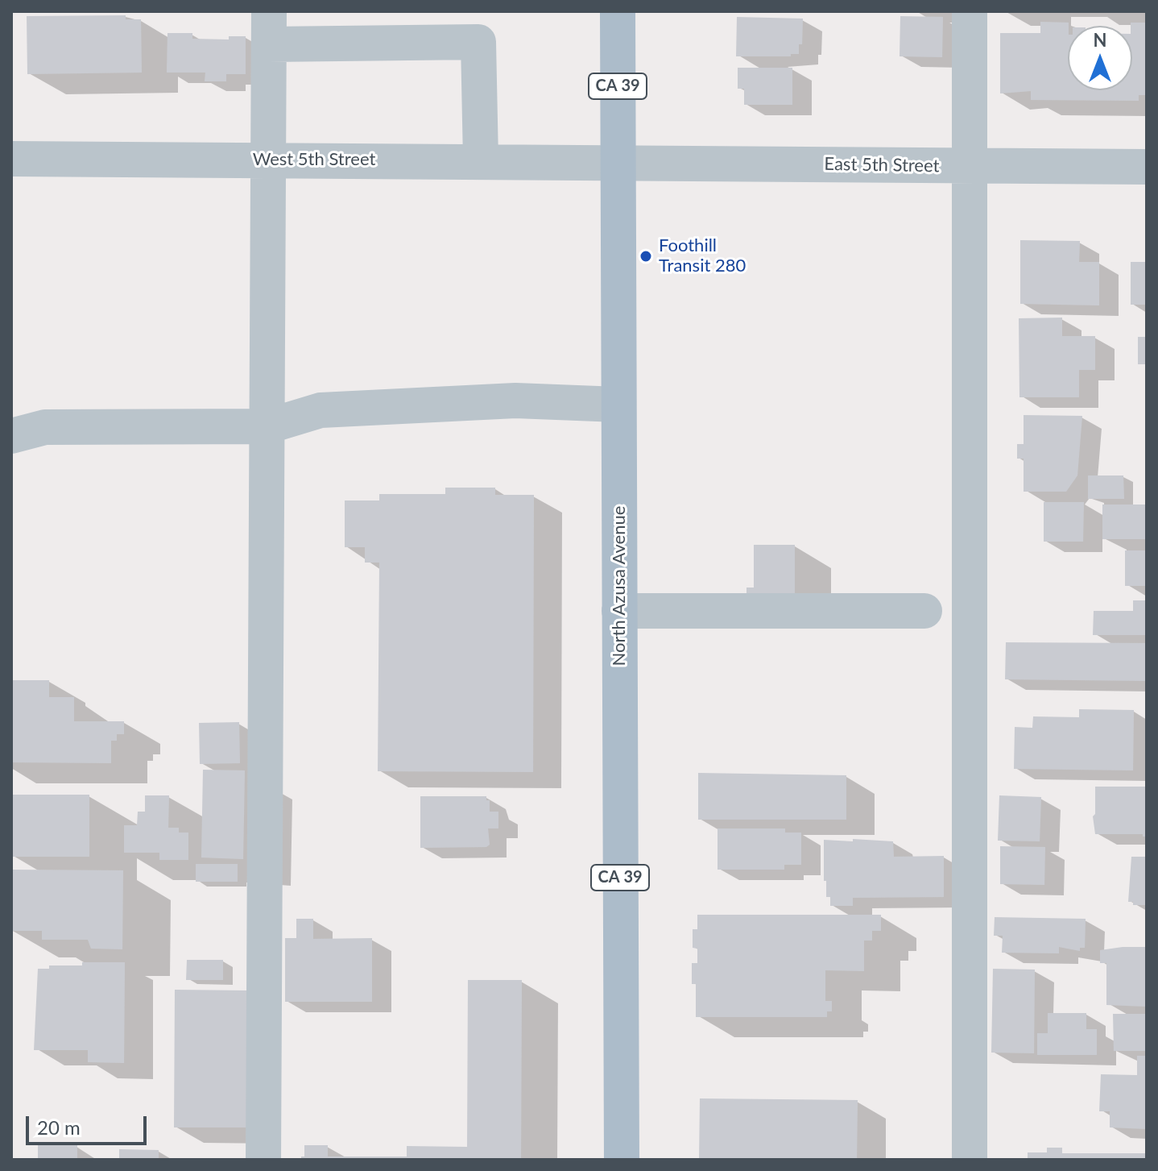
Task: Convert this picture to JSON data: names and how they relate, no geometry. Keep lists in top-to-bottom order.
{
  "streets": {
    "main road": ["CA 39", "North Azusa Avenue"],
    "street": ["West 5th Street", "East 5th Street"]
  },
  "crossings": [
    ["West 5th Street", "East 5th Street"],
    ["West 5th Street", "North Azusa Avenue"],
    ["East 5th Street", "North Azusa Avenue"]
  ],
  "places": ["Foothill Transit 280"],
  "scale_bar": "20 m",
  "north": "top"
}
